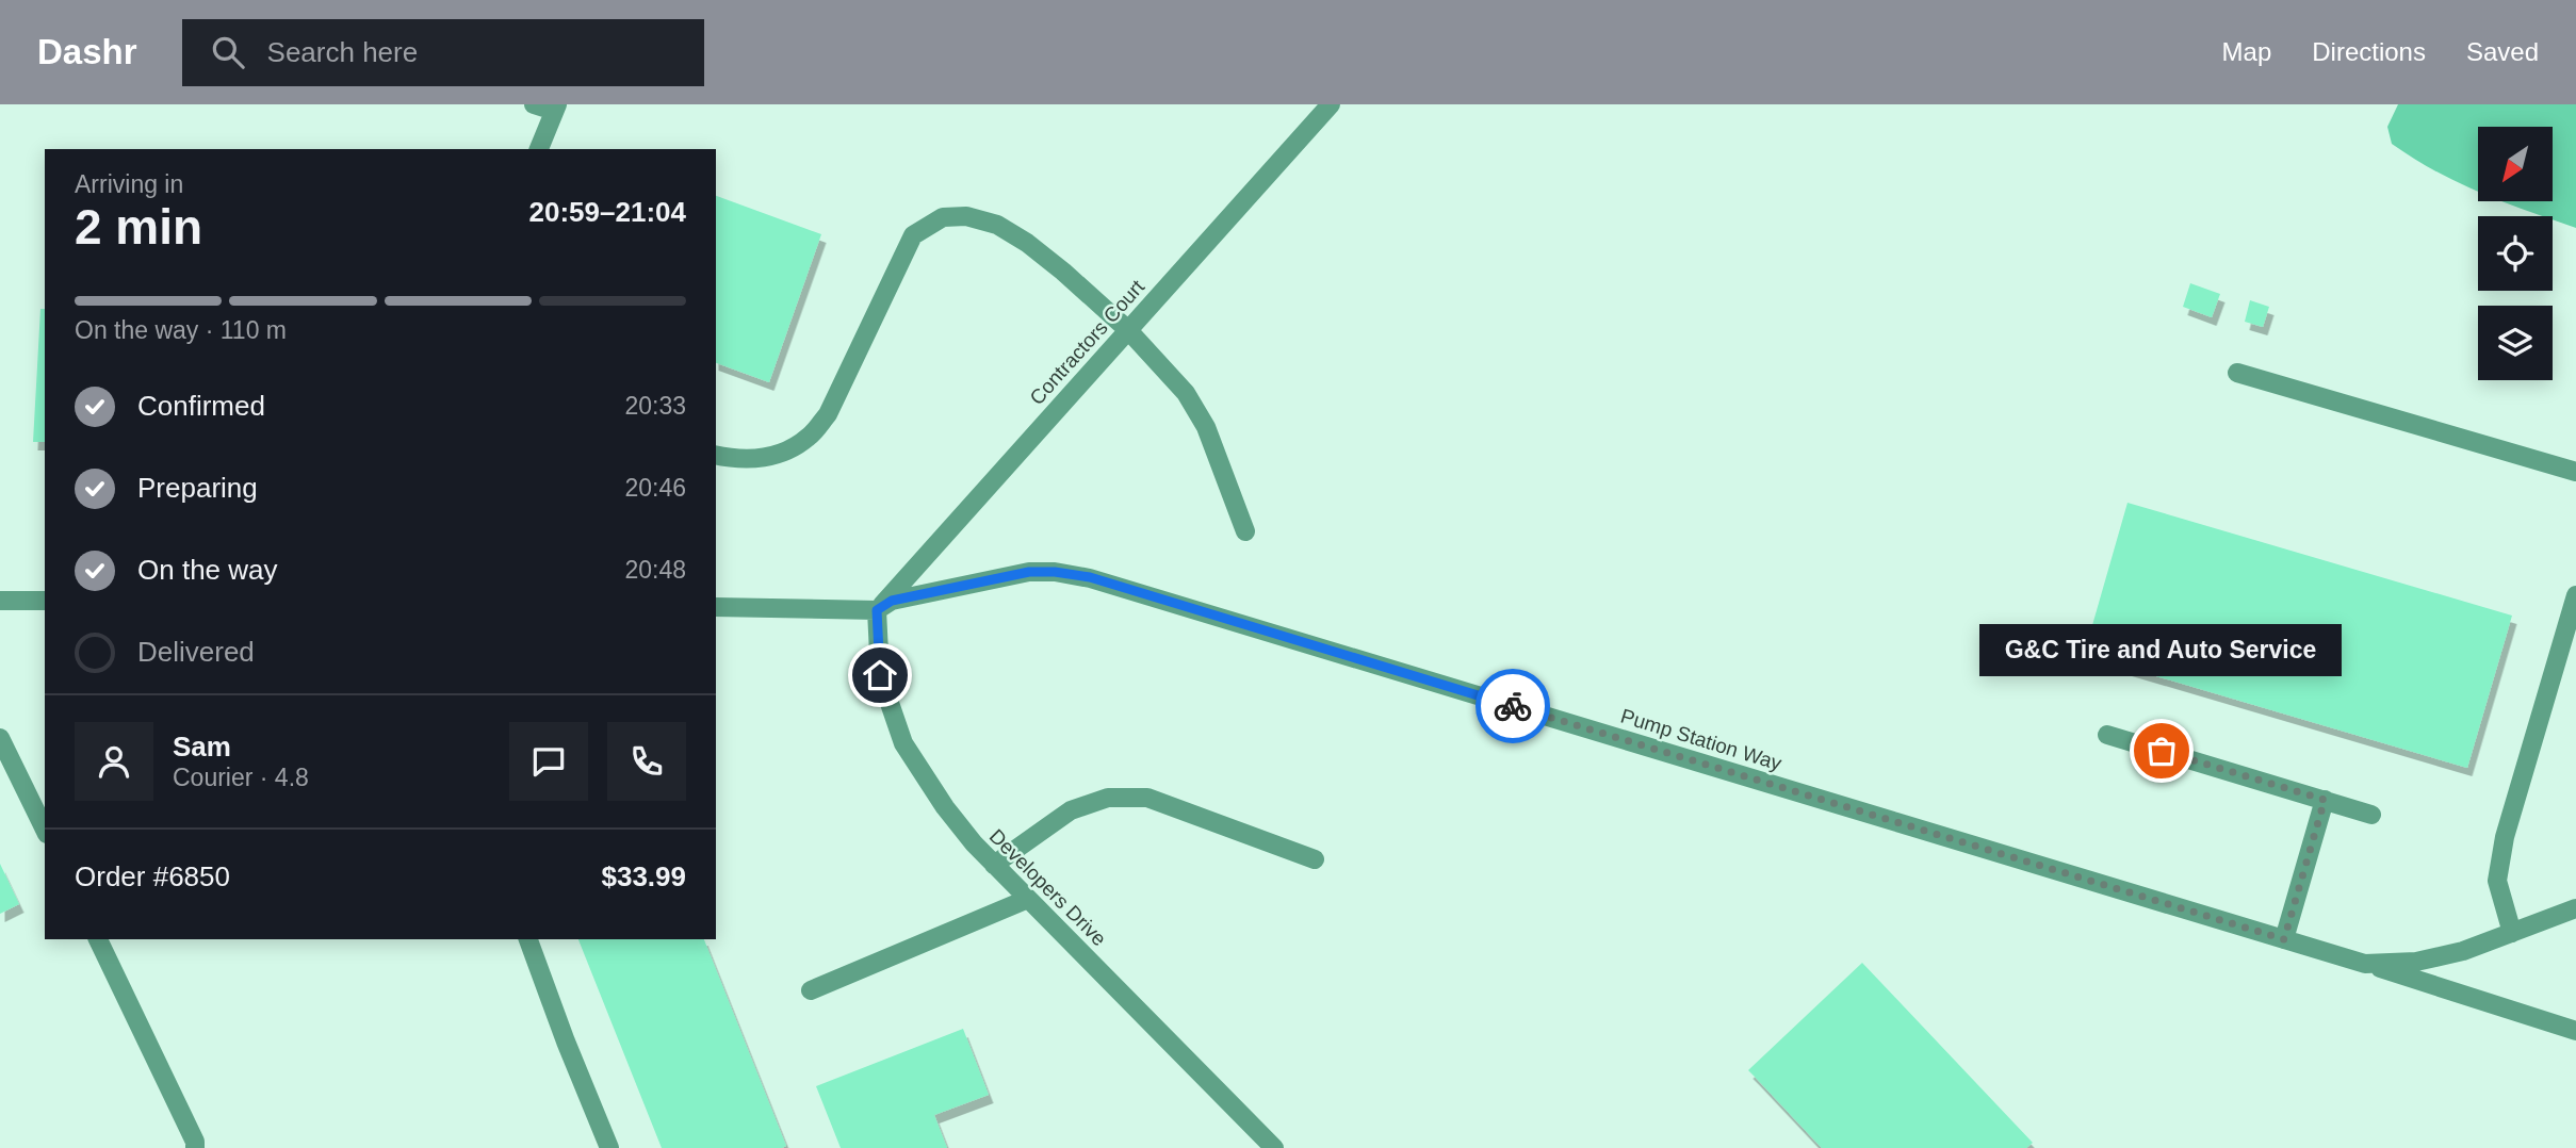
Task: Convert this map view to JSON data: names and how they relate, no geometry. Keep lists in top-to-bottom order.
{
  "streets": {
    "street": ["Contractors Court", "Pump Station Way", "Developers Drive"]
  },
  "crossings": [
    ["Contractors Court", "Pump Station Way"],
    ["Contractors Court", "Developers Drive"],
    ["Pump Station Way", "Developers Drive"]
  ],
  "places": ["G&C Tire and Auto Service"],
  "north": "bottom left",
  "page": {
    "header": "Dashr",
    "search": "Search here",
    "nav": ["Map", "Directions", "Saved"],
    "heading": ["2 min", "Arriving in", "20:59–21:04"],
    "panel": [
      "Sam",
      "Courier · 4.8",
      "Order #6850",
      "$33.99"
    ],
    "bar": "On the way · 110 m",
    "list": [
      ["Confirmed", "20:33"],
      ["Preparing", "20:46"],
      ["On the way", "20:48"],
      "Delivered"
    ],
    "bubble": "G&C Tire and Auto Service"
  }
}
